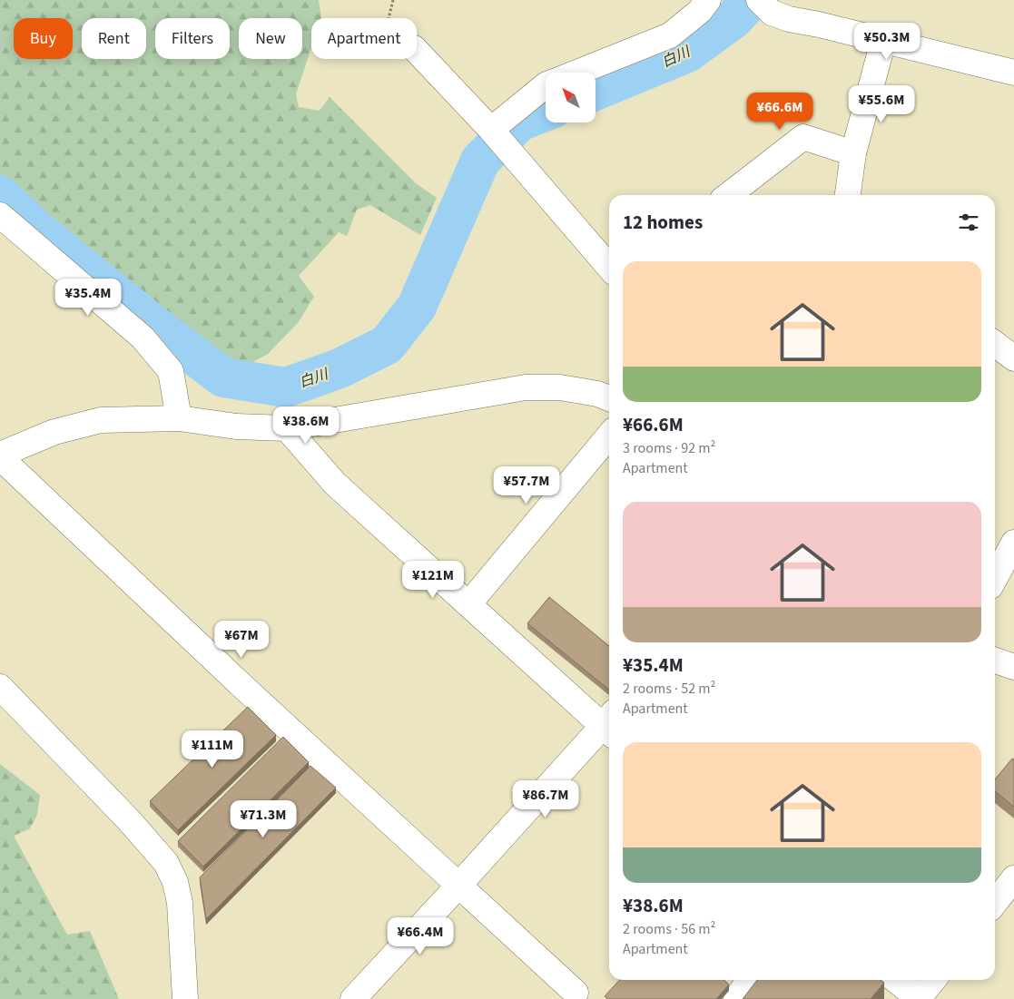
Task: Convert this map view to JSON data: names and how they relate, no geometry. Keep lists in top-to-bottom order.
{
  "water": ["白川"],
  "north": "top left",
  "page": {
    "chip": [
      "Buy",
      "Rent",
      "Filters",
      "New",
      "Apartment"
    ],
    "price": [
      "¥50.3M",
      "¥55.6M",
      "¥66.6M",
      "¥35.4M",
      "¥38.6M",
      "¥57.7M",
      "¥121M",
      "¥67M",
      "¥111M",
      "¥86.7M",
      "¥71.3M",
      "¥66.4M"
    ],
    "heading": "12 homes",
    "list": [
      {
        "name": "¥66.6M",
        "note": "3 rooms · 92 m² · Apartment"
      },
      {
        "name": "¥35.4M",
        "note": "2 rooms · 52 m² · Apartment"
      },
      {
        "name": "¥38.6M",
        "note": "2 rooms · 56 m² · Apartment"
      }
    ]
  }
}
